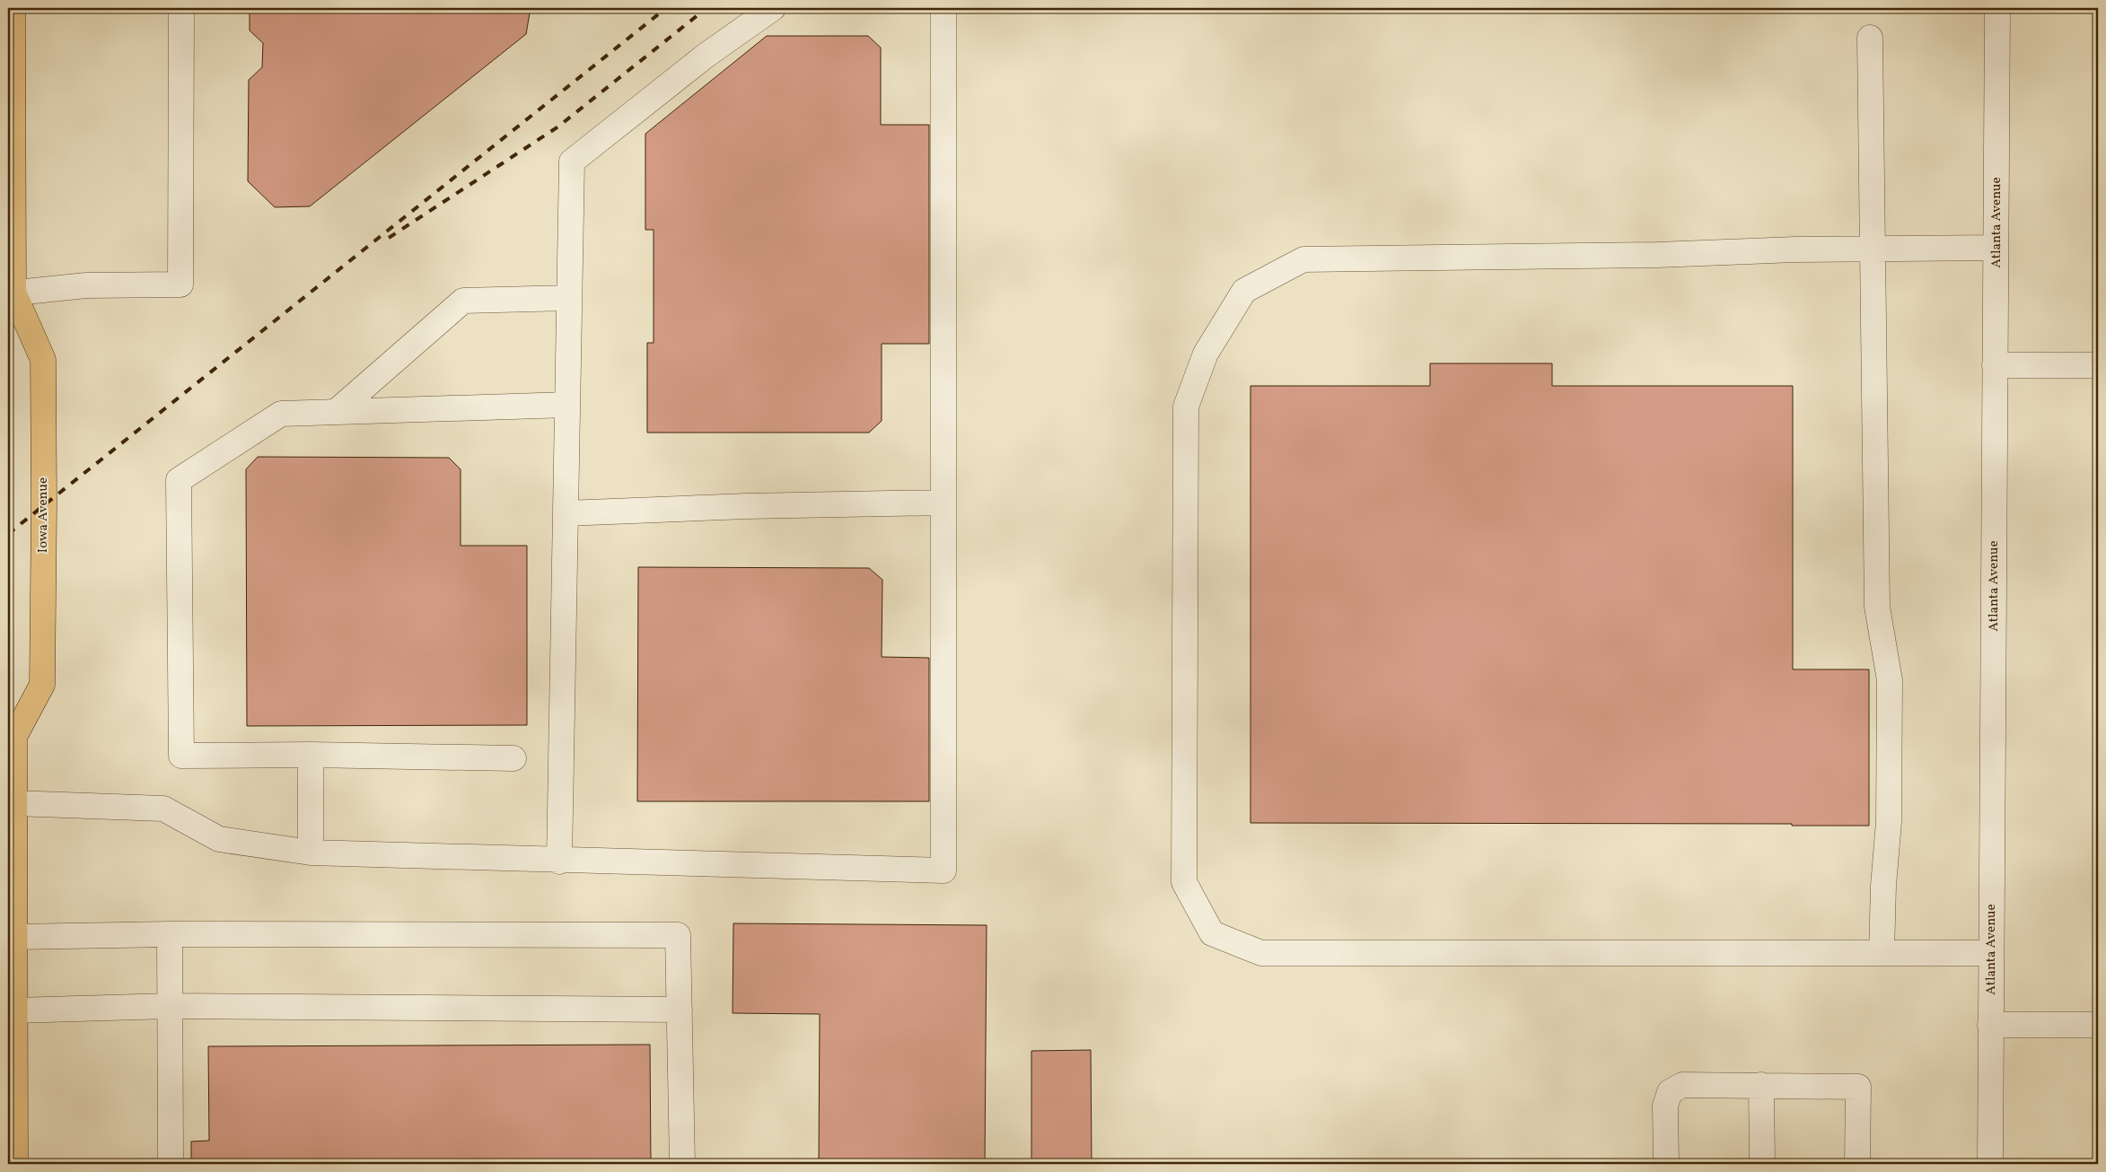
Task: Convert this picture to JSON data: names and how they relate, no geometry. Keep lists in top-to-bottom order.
{
  "streets": {
    "main road": ["Iowa Avenue"],
    "street": ["Atlanta Avenue"]
  }
}
